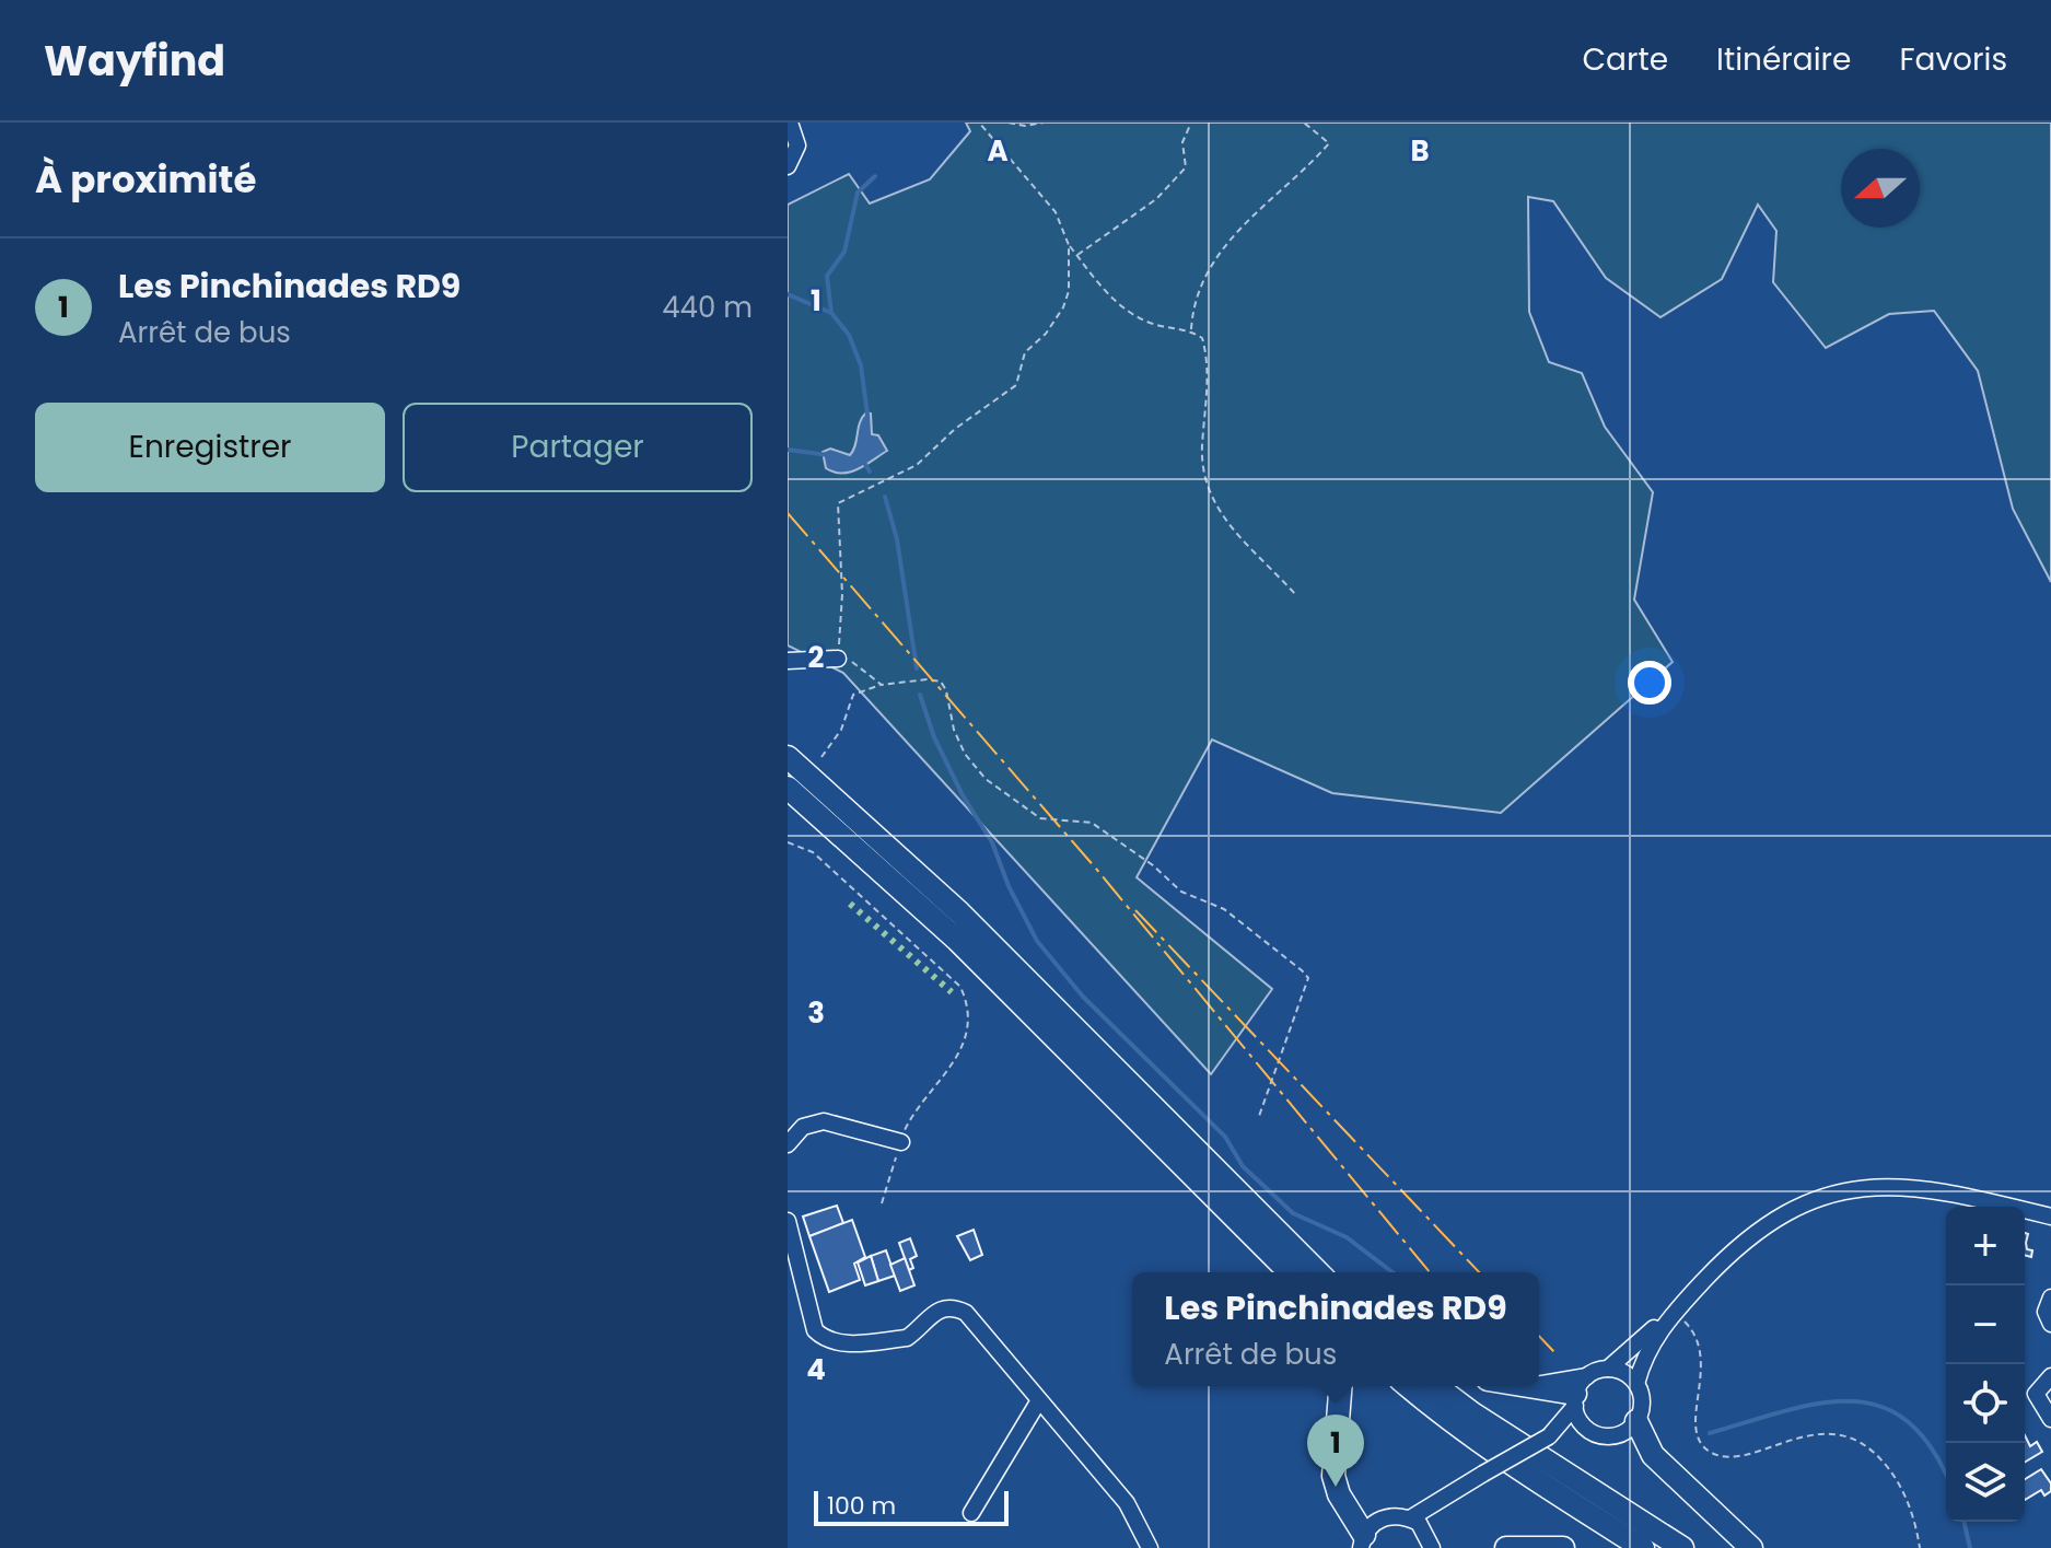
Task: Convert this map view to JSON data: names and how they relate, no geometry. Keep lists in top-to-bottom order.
{
  "scale_bar": "100 m",
  "north": "left",
  "page": {
    "header": "Wayfind",
    "nav": ["Carte", "Itinéraire", "Favoris"],
    "heading": "À proximité",
    "list": [
      {
        "mark": "1",
        "name": "Les Pinchinades RD9",
        "note": "Arrêt de bus",
        "value": "440 m"
      }
    ],
    "buttons": ["Enregistrer", "Partager"],
    "map_buttons": ["+", "−"],
    "popup": ["Les Pinchinades RD9", "Arrêt de bus"],
    "pins": "1",
    "scale": "100 m"
  },
  "grid": {
    "columns": ["A", "B"],
    "rows": [
      "1",
      "2",
      "3",
      "4"
    ]
  }
}
